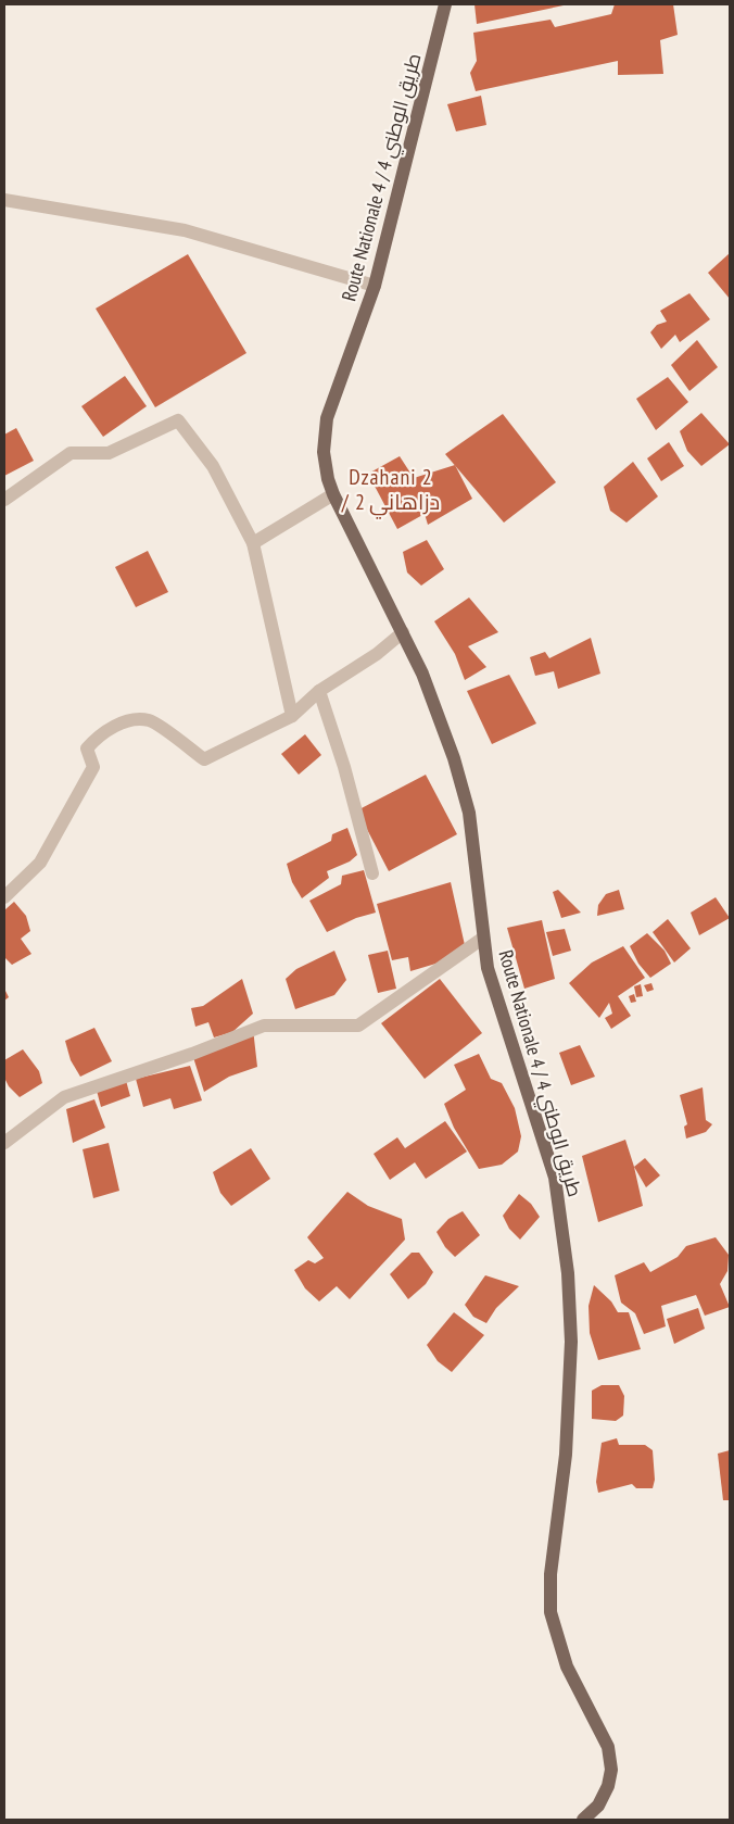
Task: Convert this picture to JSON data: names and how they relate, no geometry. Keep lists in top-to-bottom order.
{
  "streets": {
    "main road": ["Route Nationale 4 / طريق الوطني 4"]
  },
  "districts": ["Dzahani 2 / دزاهاني 2"]
}
